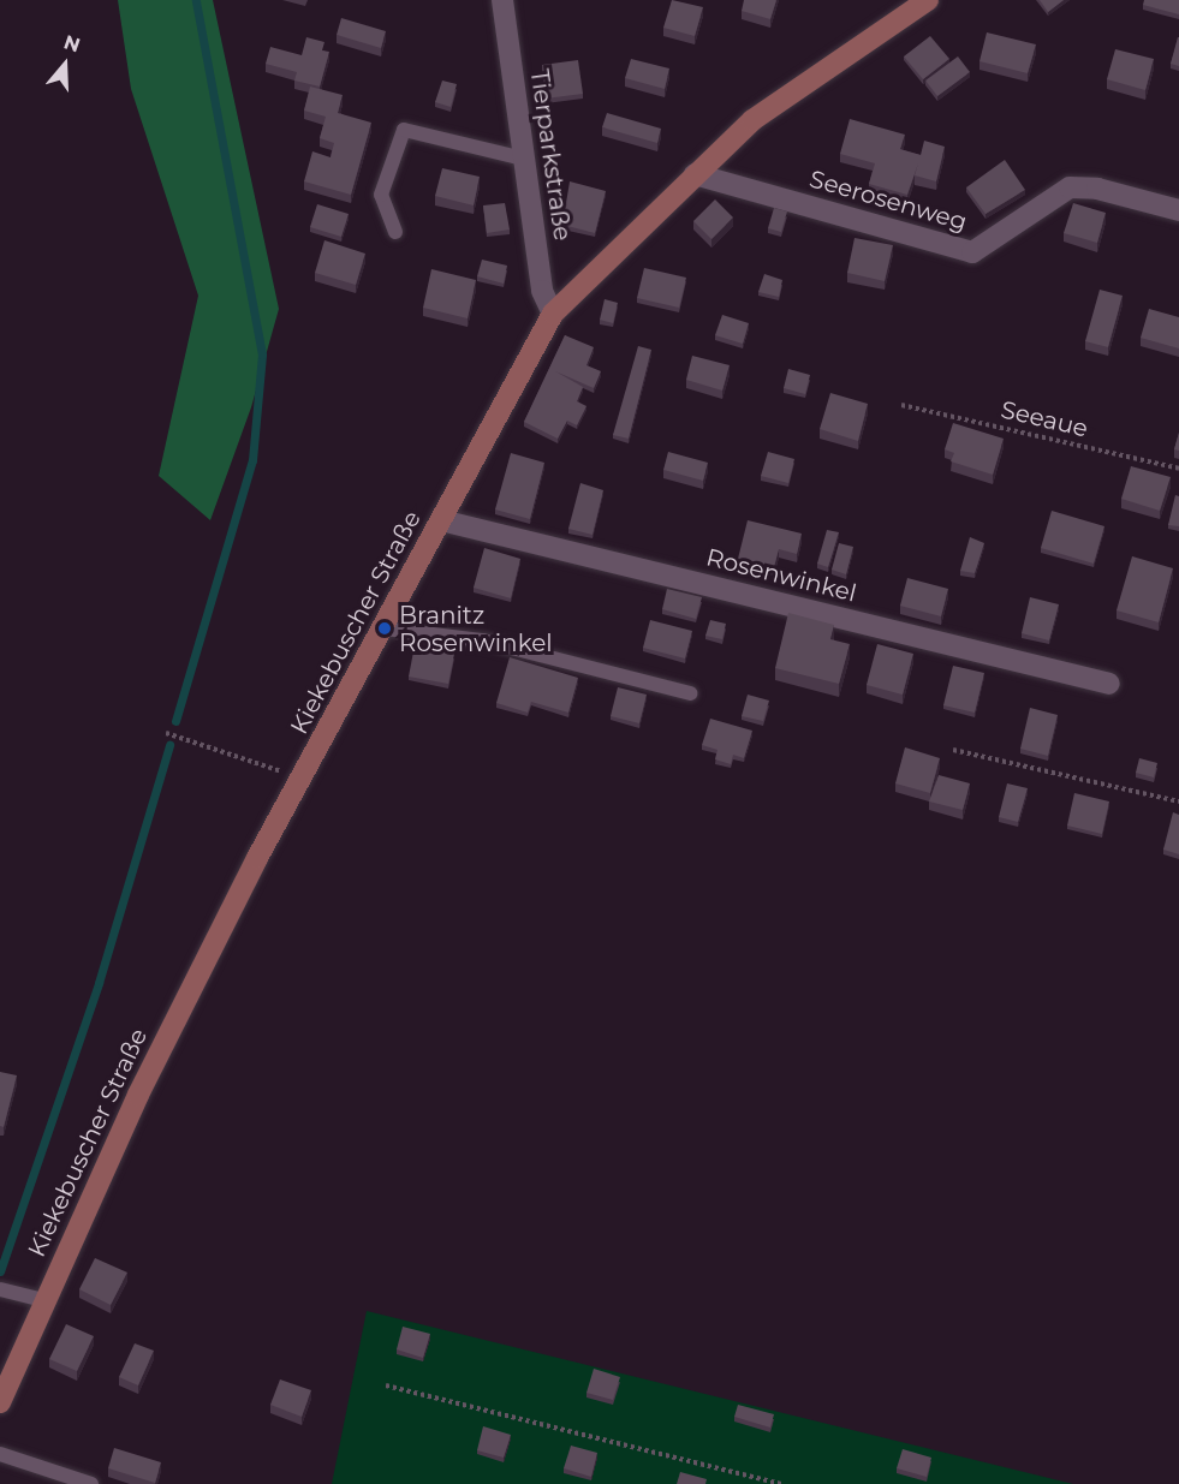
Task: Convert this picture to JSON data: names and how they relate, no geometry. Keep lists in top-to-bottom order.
{
  "streets": {
    "street": [
      "Tierparkstraße",
      "Seerosenweg",
      "Rosenwinkel",
      "Kiekebuscher Straße"
    ],
    "path": ["Seeaue"]
  },
  "crossings": [
    ["Tierparkstraße", "Kiekebuscher Straße"],
    ["Seerosenweg", "Kiekebuscher Straße"],
    ["Rosenwinkel", "Kiekebuscher Straße"]
  ],
  "places": ["Branitz Rosenwinkel"],
  "north": "top"
}
